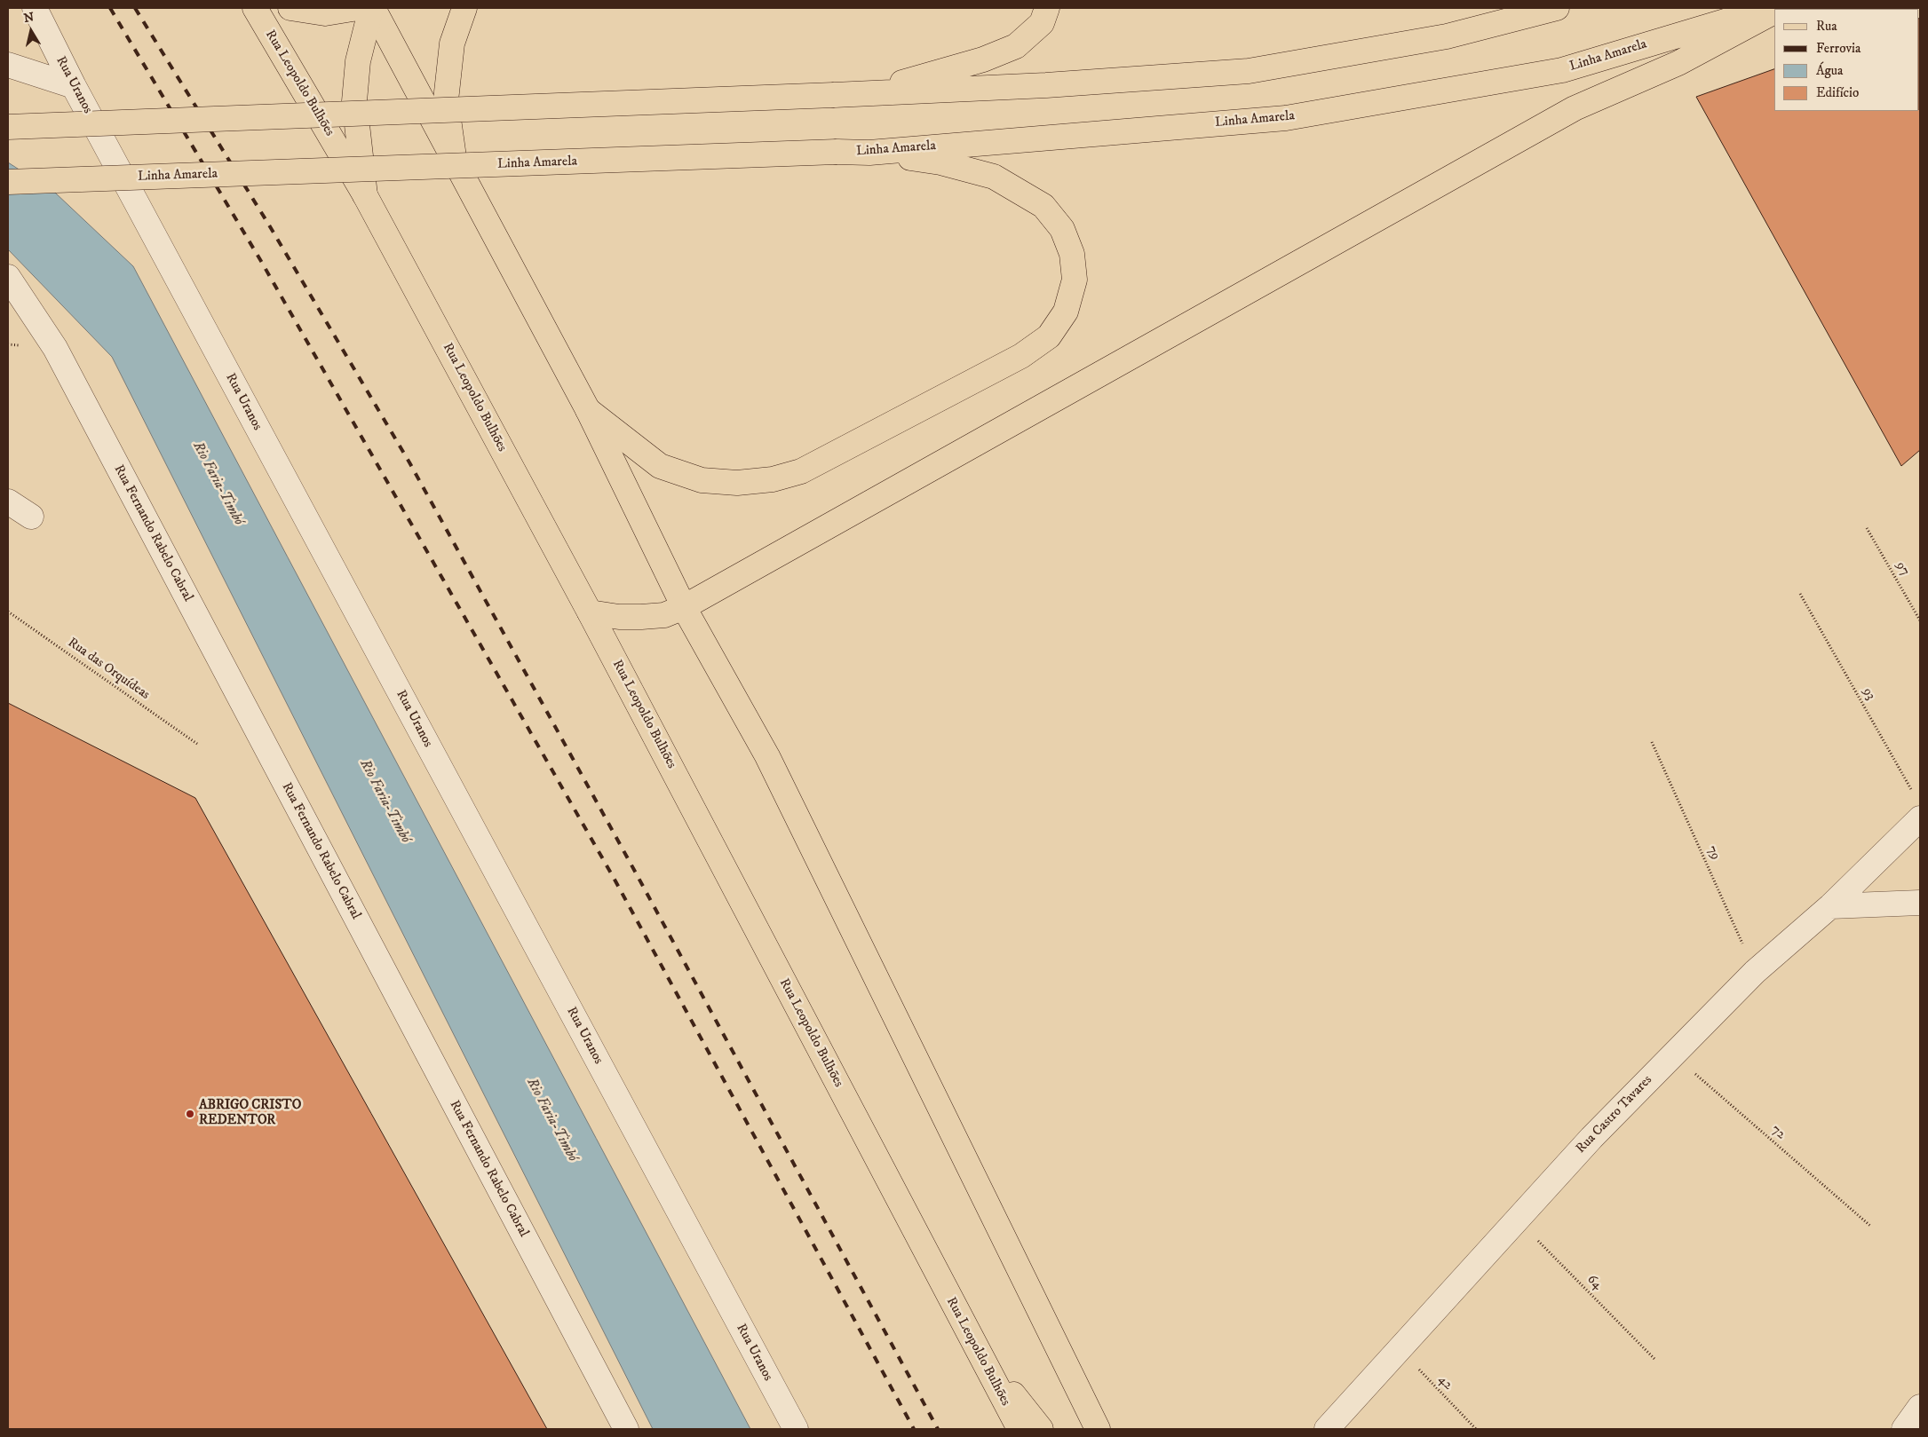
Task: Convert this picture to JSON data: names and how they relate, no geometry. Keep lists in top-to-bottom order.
{
  "streets": {
    "main road": ["Linha Amarela", "Rua Leopoldo Bulhões"],
    "street": ["Rua Uranos", "Rua Fernando Rabelo Cabral", "Rua Castro Tavares"],
    "path": [
      "97",
      "Rua das Orquídeas",
      "93",
      "79",
      "72",
      "64",
      "42"
    ]
  },
  "crossings": [
    ["93", "Rua Castro Tavares"],
    ["79", "Rua Castro Tavares"],
    ["Rua Castro Tavares", "72"],
    ["Rua Castro Tavares", "64"],
    ["Rua Castro Tavares", "42"]
  ],
  "water": ["Rio Faria-Timbó"],
  "places": ["ABRIGO CRISTO REDENTOR"],
  "legend": [
    "Rua",
    "Ferrovia",
    "Água",
    "Edifício"
  ],
  "north": "top"
}
